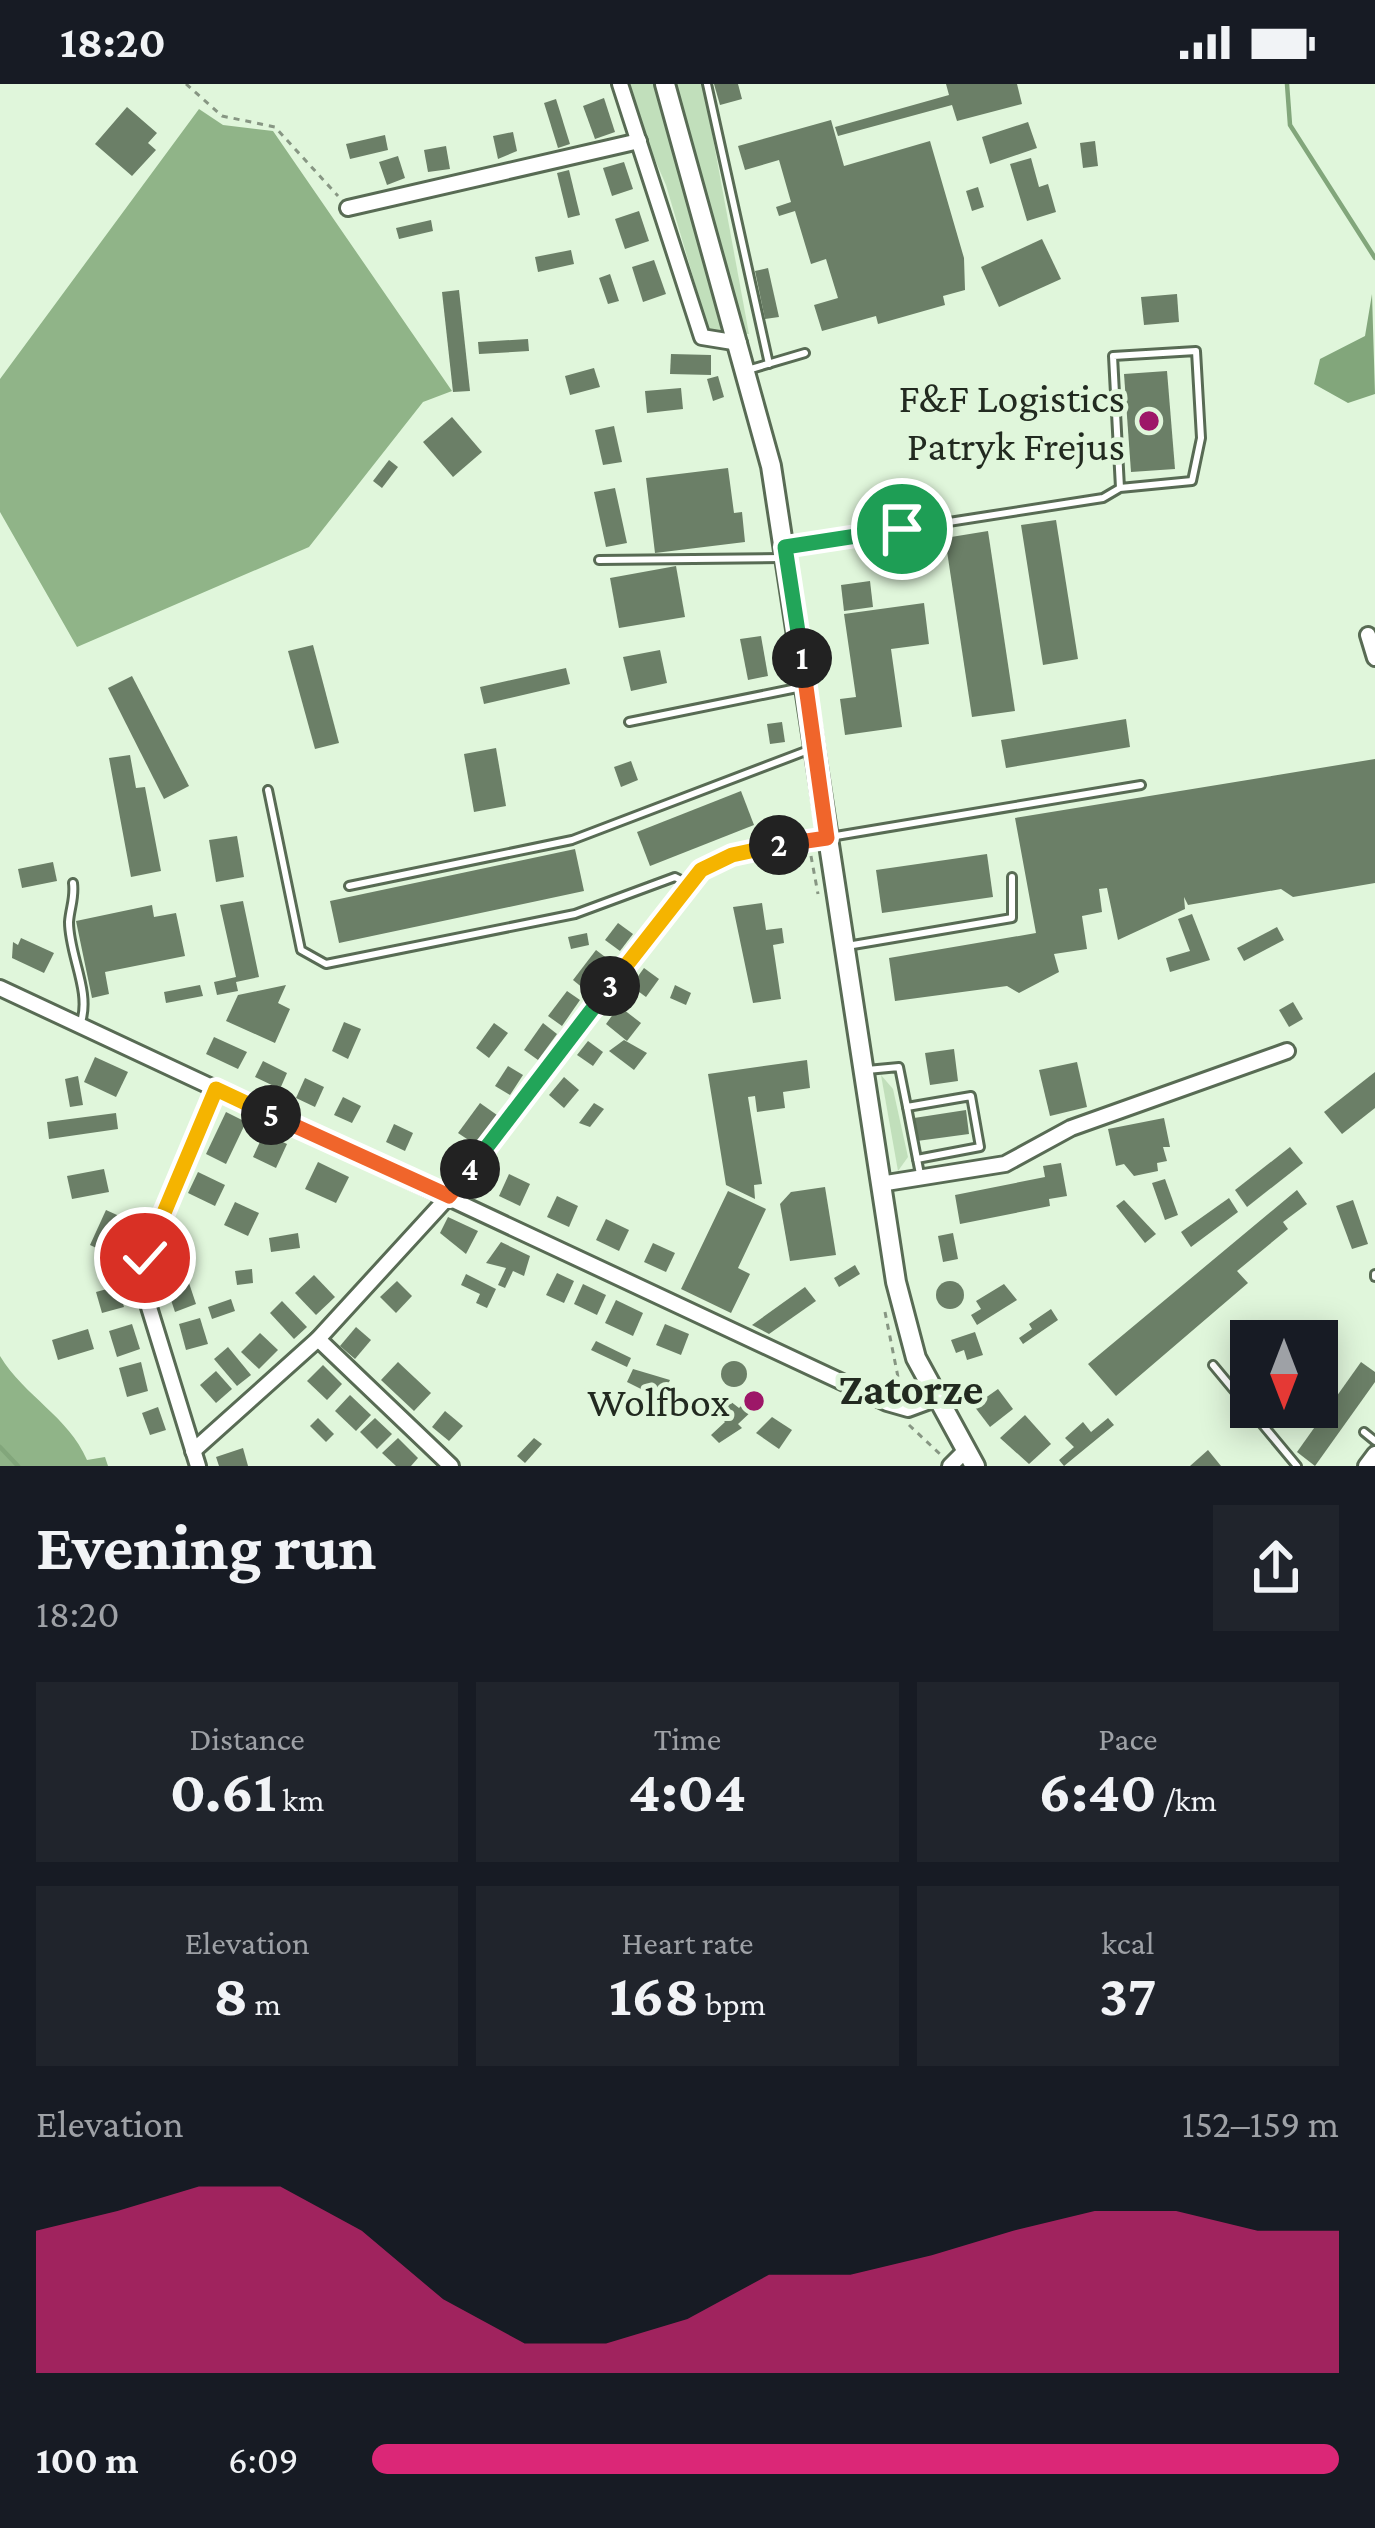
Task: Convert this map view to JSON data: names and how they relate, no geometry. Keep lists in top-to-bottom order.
{
  "districts": ["Zatorze"],
  "places": ["F&F Logistics Patryk Frejus", "Wolfbox"],
  "north": "bottom",
  "page": {
    "status": "18:20",
    "pins": [
      "1",
      "2",
      "3",
      "5",
      "4"
    ],
    "heading": ["Evening run", "18:20"],
    "stats": [
      ["Distance", "0.61 km"],
      ["Time", "4:04"],
      ["Pace", "6:40 /km"],
      ["Elevation", "8 m"],
      ["Heart rate", "168 bpm"],
      ["kcal", "37"]
    ],
    "chart": ["Elevation", "152–159 m"],
    "list": [
      {
        "name": "100 m",
        "note": "6:09"
      }
    ]
  }
}
